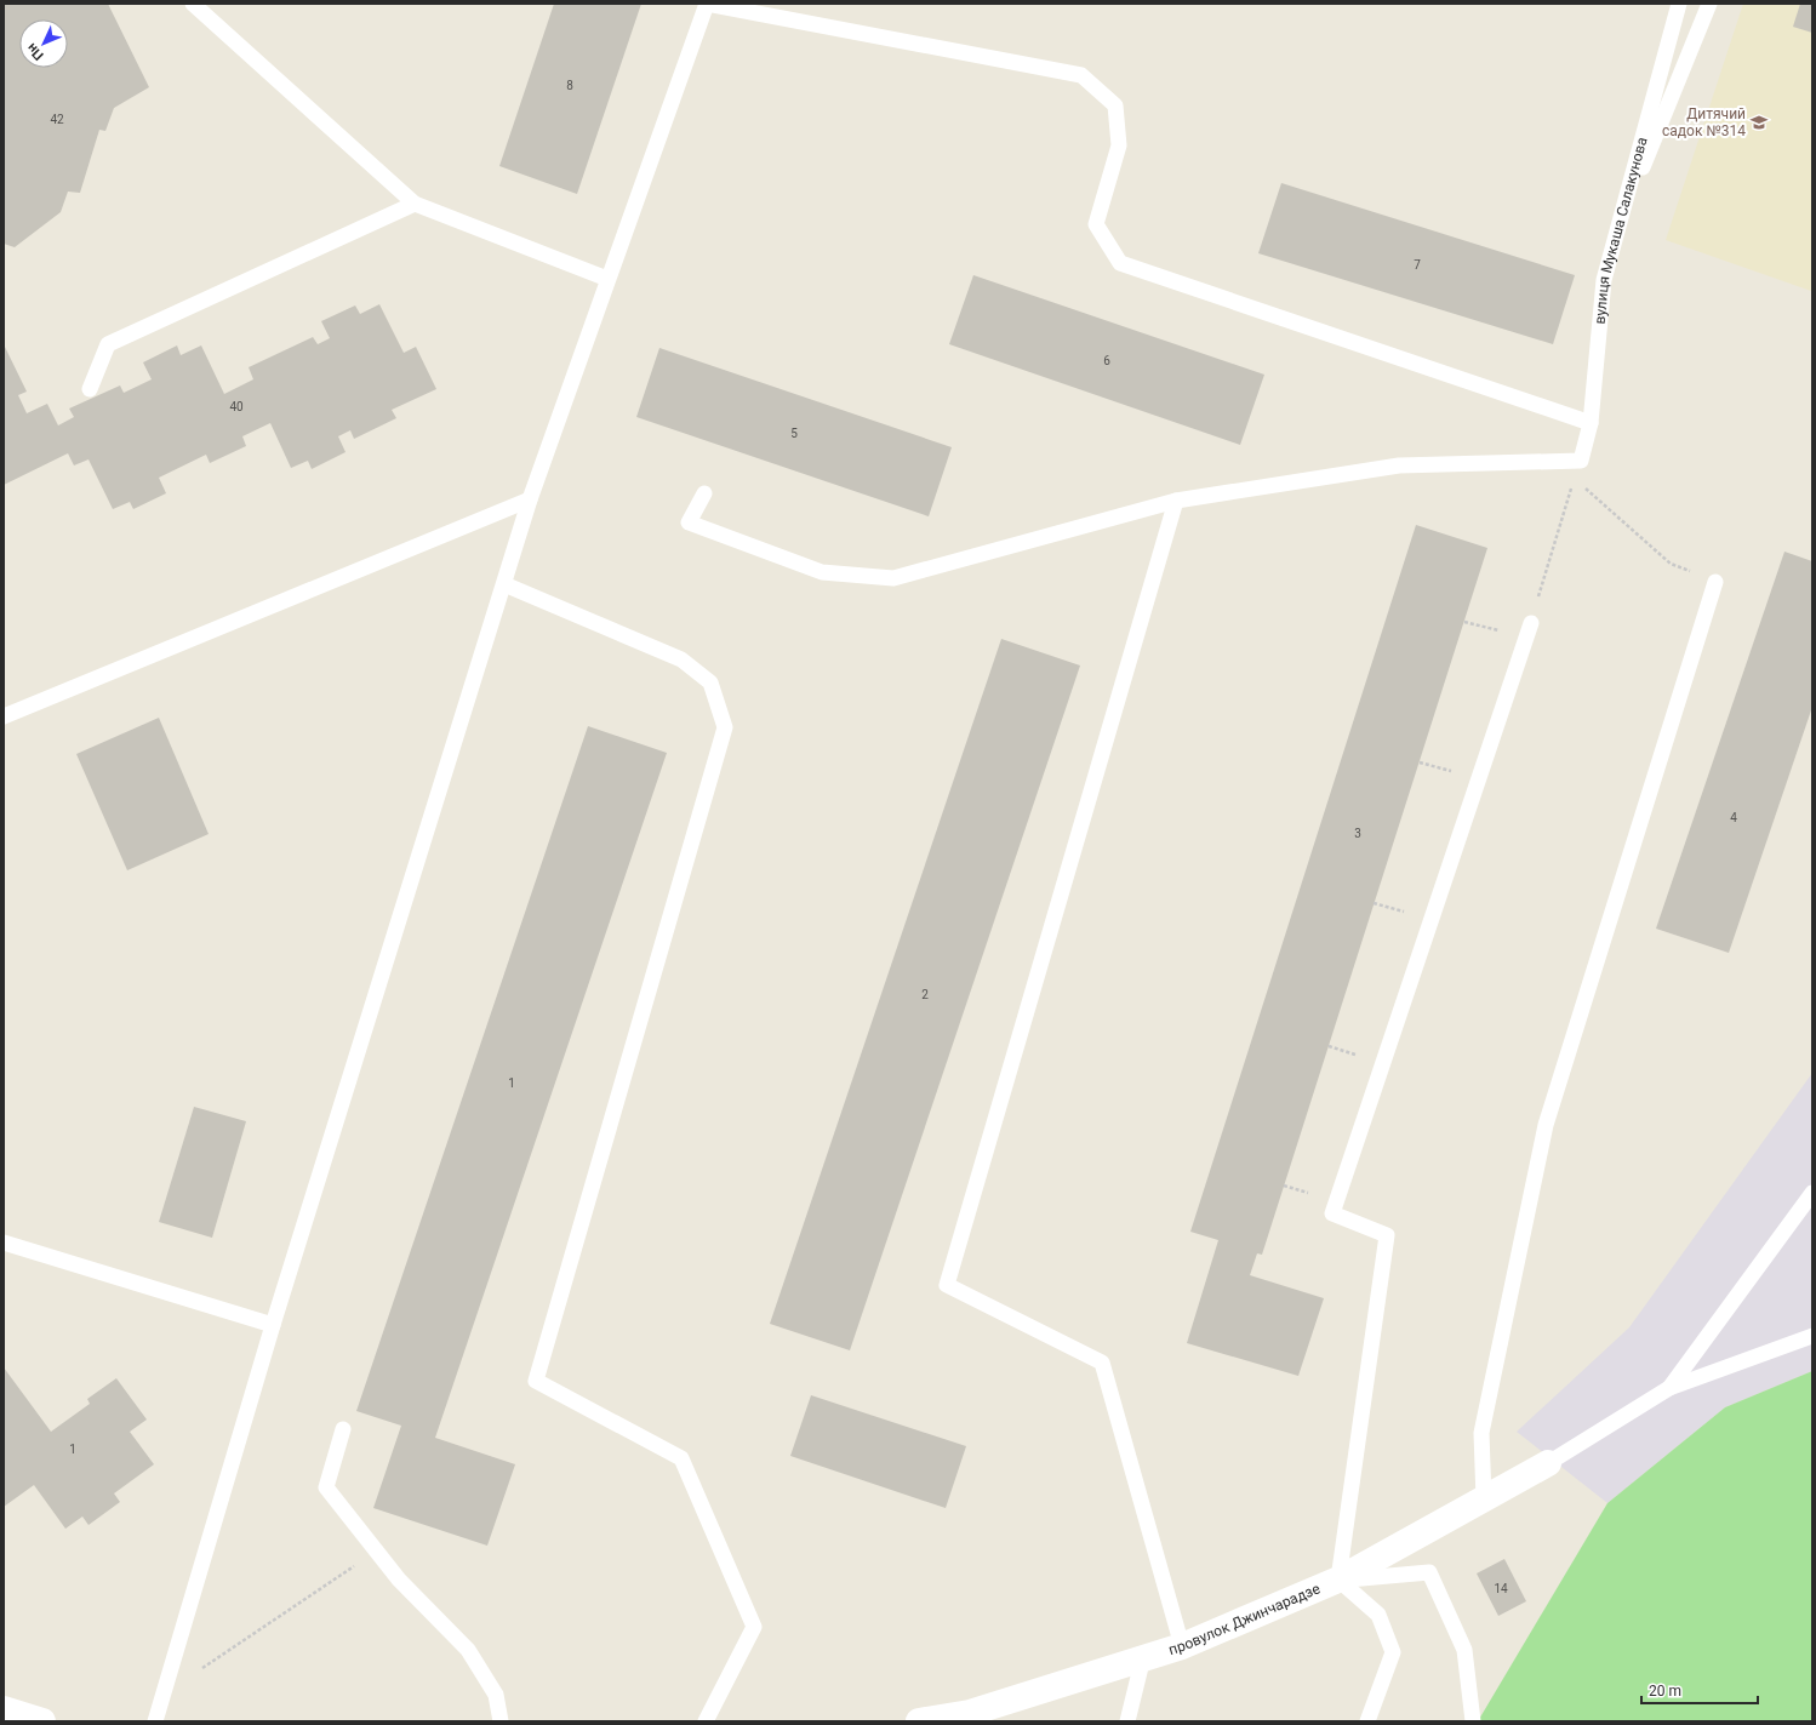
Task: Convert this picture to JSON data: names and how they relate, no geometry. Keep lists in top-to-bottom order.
{
  "streets": {
    "street": ["провулок Джинчарадзе"],
    "lane": ["вулиця Мукаша Салакунова"]
  },
  "places": {
    "school or university": ["Дитячий садок №314"]
  },
  "house_numbers": [
    "8",
    "42",
    "7",
    "6",
    "40",
    "5",
    "4",
    "3",
    "2",
    "1",
    "1",
    "14"
  ],
  "scale_bar": "20 m",
  "north": "bottom left"
}
